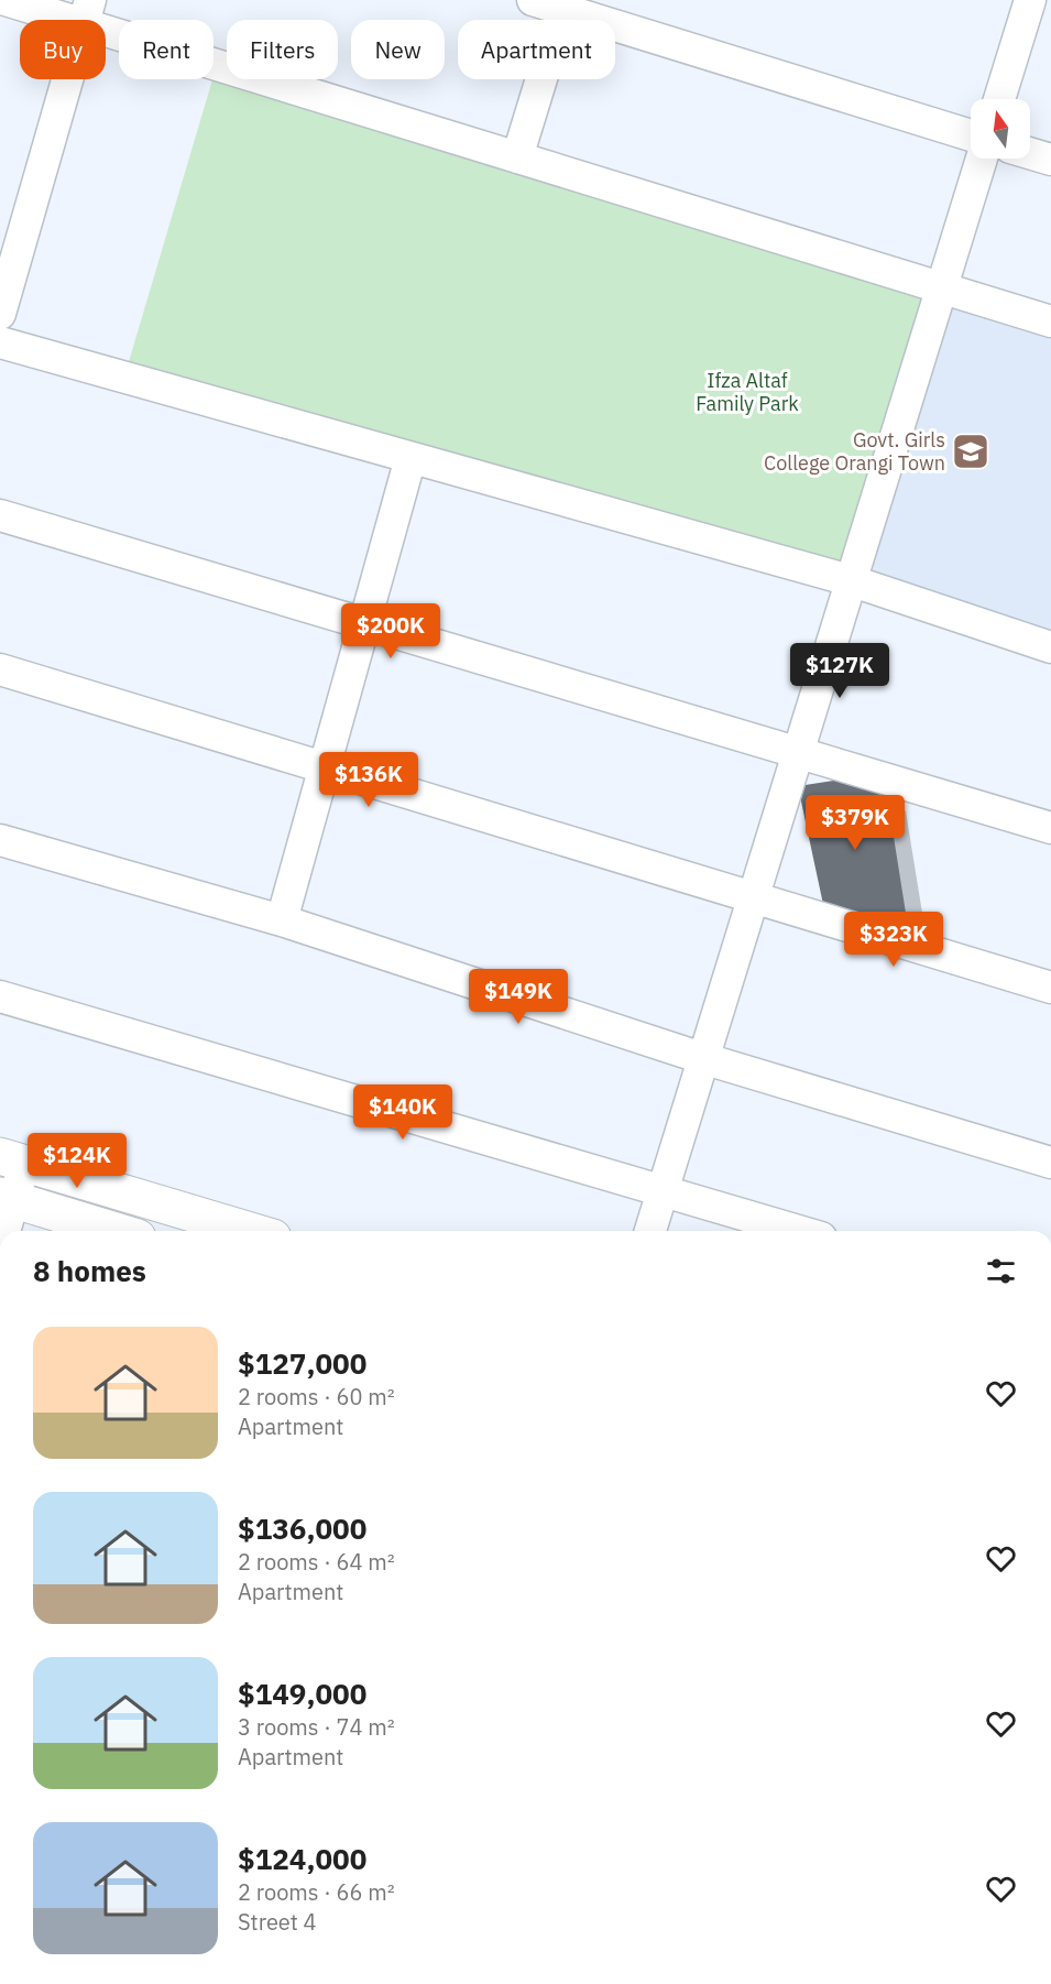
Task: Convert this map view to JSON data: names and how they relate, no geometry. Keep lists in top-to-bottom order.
{
  "parks": ["Ifza Altaf Family Park"],
  "places": {
    "school or university": ["Govt. Girls College Orangi Town"]
  },
  "north": "top",
  "page": {
    "chip": [
      "Buy",
      "Rent",
      "Filters",
      "New",
      "Apartment"
    ],
    "price": [
      "$200K",
      "$127K",
      "$136K",
      "$379K",
      "$323K",
      "$149K",
      "$140K",
      "$124K"
    ],
    "heading": "8 homes",
    "list": [
      {
        "name": "$127,000",
        "note": "2 rooms · 60 m² · Apartment"
      },
      {
        "name": "$136,000",
        "note": "2 rooms · 64 m² · Apartment"
      },
      {
        "name": "$149,000",
        "note": "3 rooms · 74 m² · Apartment"
      },
      {
        "name": "$124,000",
        "note": "2 rooms · 66 m² · Street 4"
      }
    ]
  }
}
